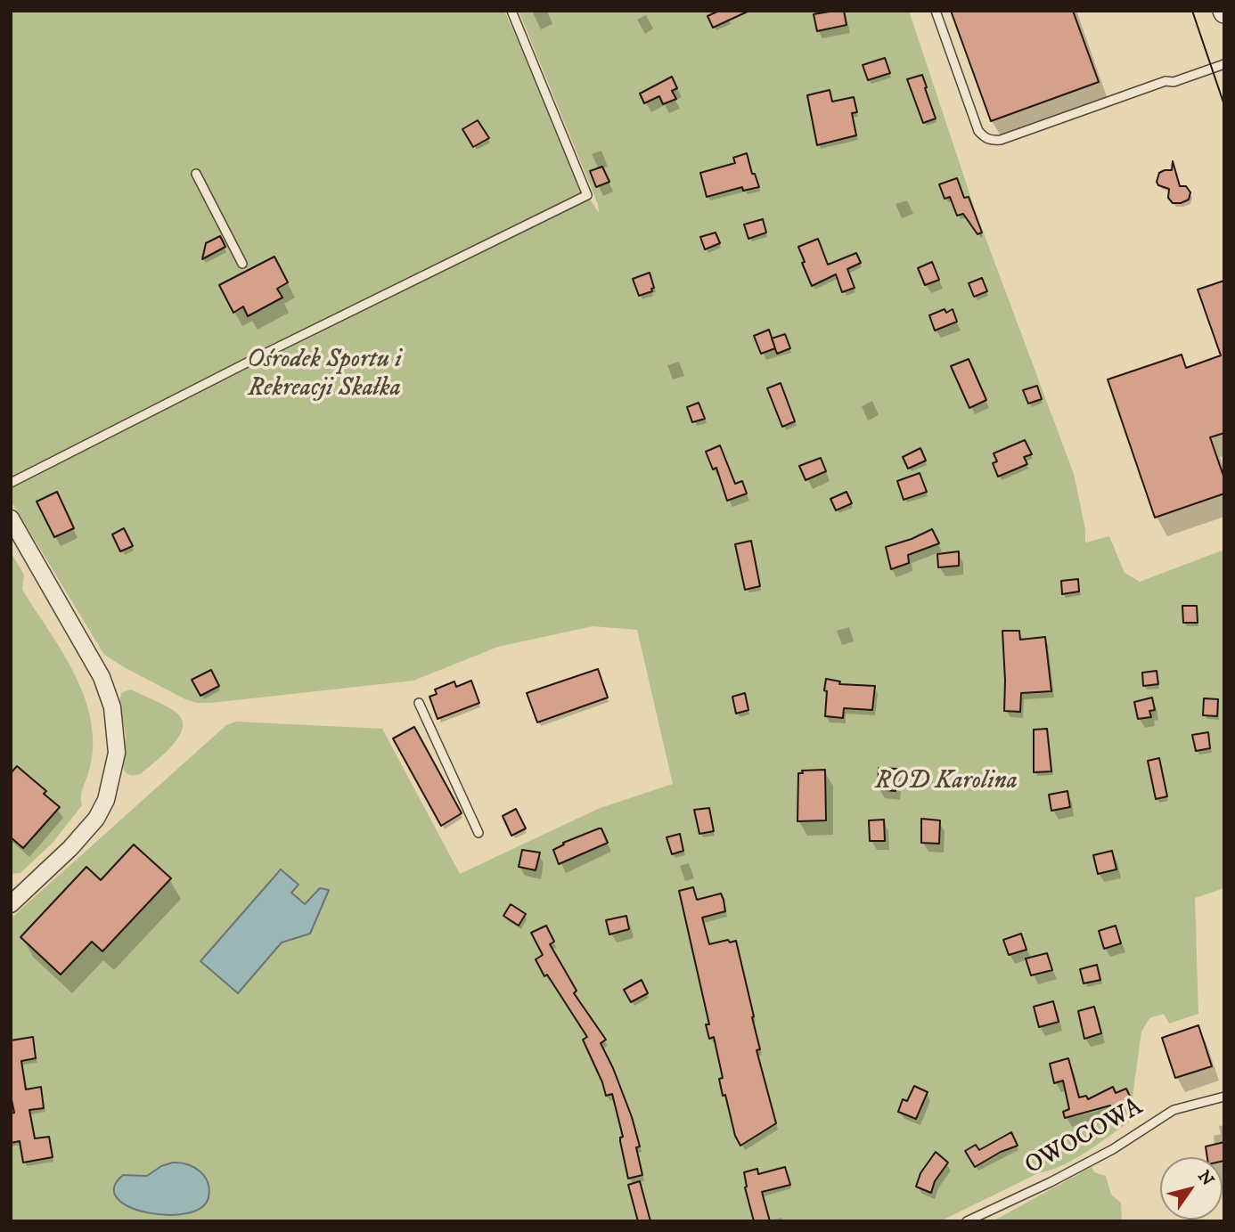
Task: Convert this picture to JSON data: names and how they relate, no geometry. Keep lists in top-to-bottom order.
{
  "streets": {
    "lane": ["OWOCOWA"]
  },
  "parks": ["Ośrodek Sportu i Rekreacji Skałka", "ROD Karolina"],
  "north": "top right"
}
